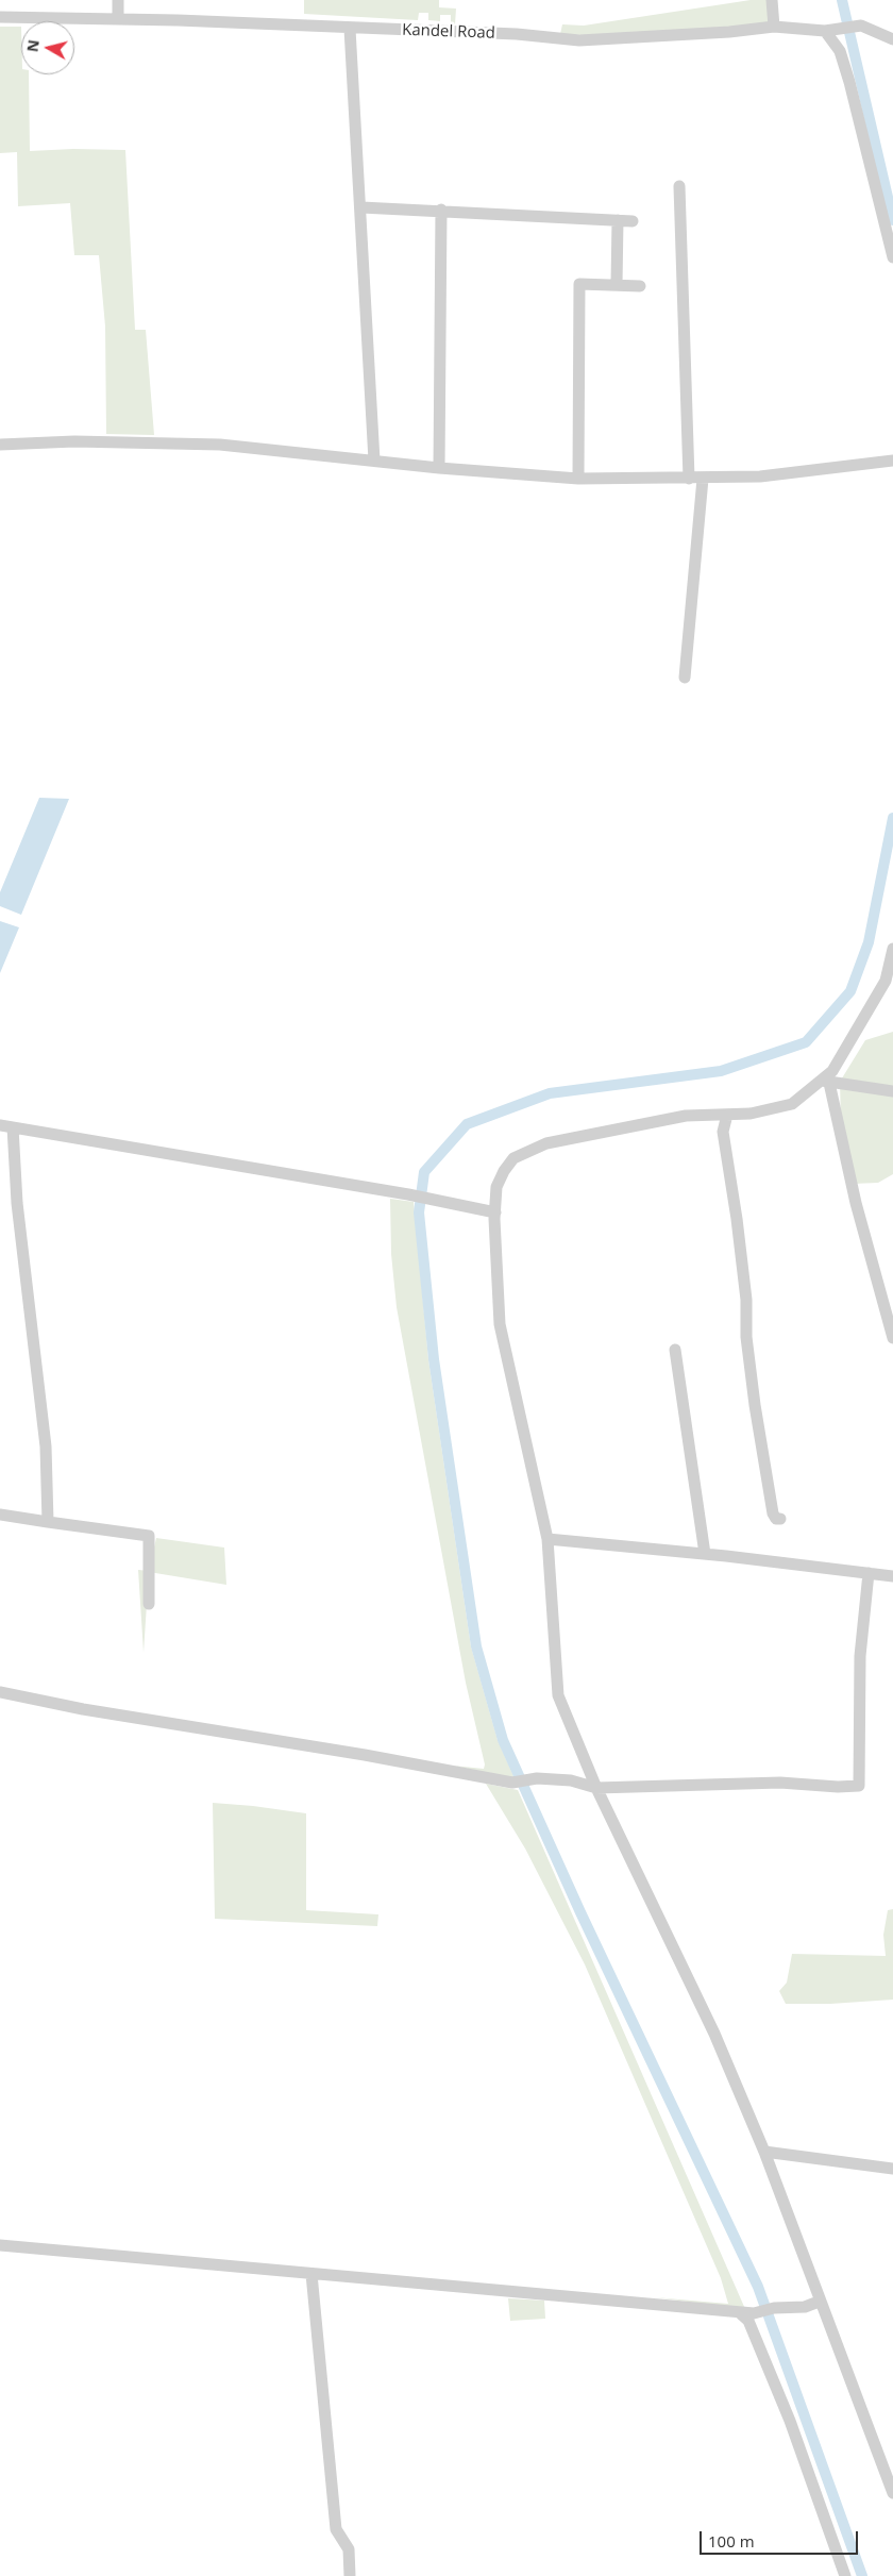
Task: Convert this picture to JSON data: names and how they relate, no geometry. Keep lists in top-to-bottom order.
{
  "streets": {
    "street": ["Kandel Road"]
  },
  "scale_bar": "100 m",
  "north": "left"
}
